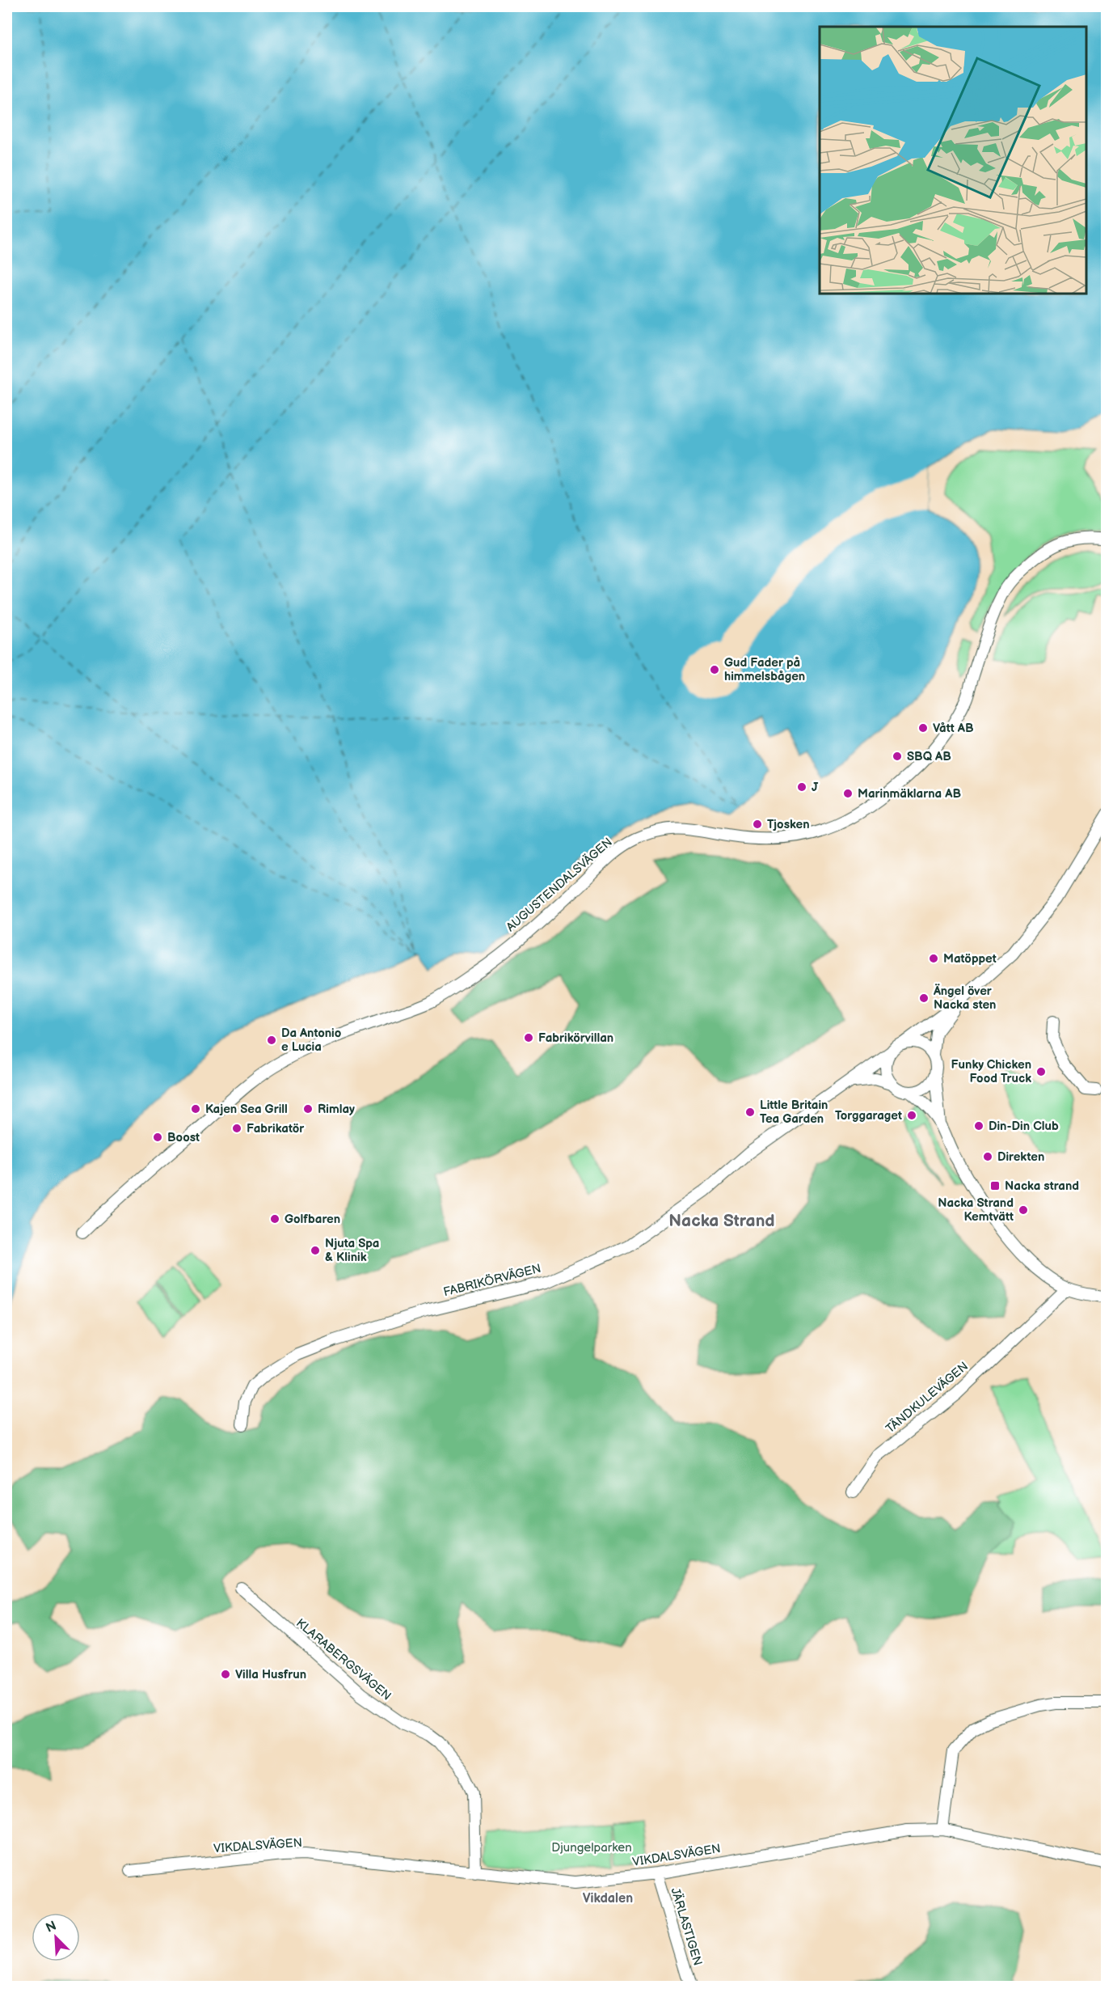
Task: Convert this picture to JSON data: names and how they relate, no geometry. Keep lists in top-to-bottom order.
{
  "streets": {
    "street": [
      "AUGUSTENDALSVÄGEN",
      "FABRIKÖRVÄGEN",
      "TÄNDKULEVÄGEN",
      "KLARABERGSVÄGEN",
      "VIKDALSVÄGEN",
      "JÄRLASTIGEN"
    ]
  },
  "crossings": [
    ["KLARABERGSVÄGEN", "VIKDALSVÄGEN"],
    ["VIKDALSVÄGEN", "JÄRLASTIGEN"]
  ],
  "districts": ["Nacka Strand", "Vikdalen"],
  "parks": ["Djungelparken"],
  "places": {
    "other": [
      "Gud Fader på himmelsbågen",
      "Vått AB",
      "SBQ AB",
      "J",
      "Marinmäklarna AB",
      "Tjosken",
      "Matöppet",
      "Ängel över Nacka sten",
      "Fabrikörvillan",
      "Da Antonio e Lucia",
      "Funky Chicken Food Truck",
      "Kajen Sea Grill",
      "Rimlay",
      "Little Britain Tea Garden",
      "Torggaraget",
      "Din-Din Club",
      "Fabrikatör",
      "Boost",
      "Direkten",
      "Nacka Strand Kemtvätt",
      "Golfbaren",
      "Njuta Spa & Klinik",
      "Villa Husfrun"
    ],
    "transit": ["Nacka strand"]
  },
  "north": "top left"
}
